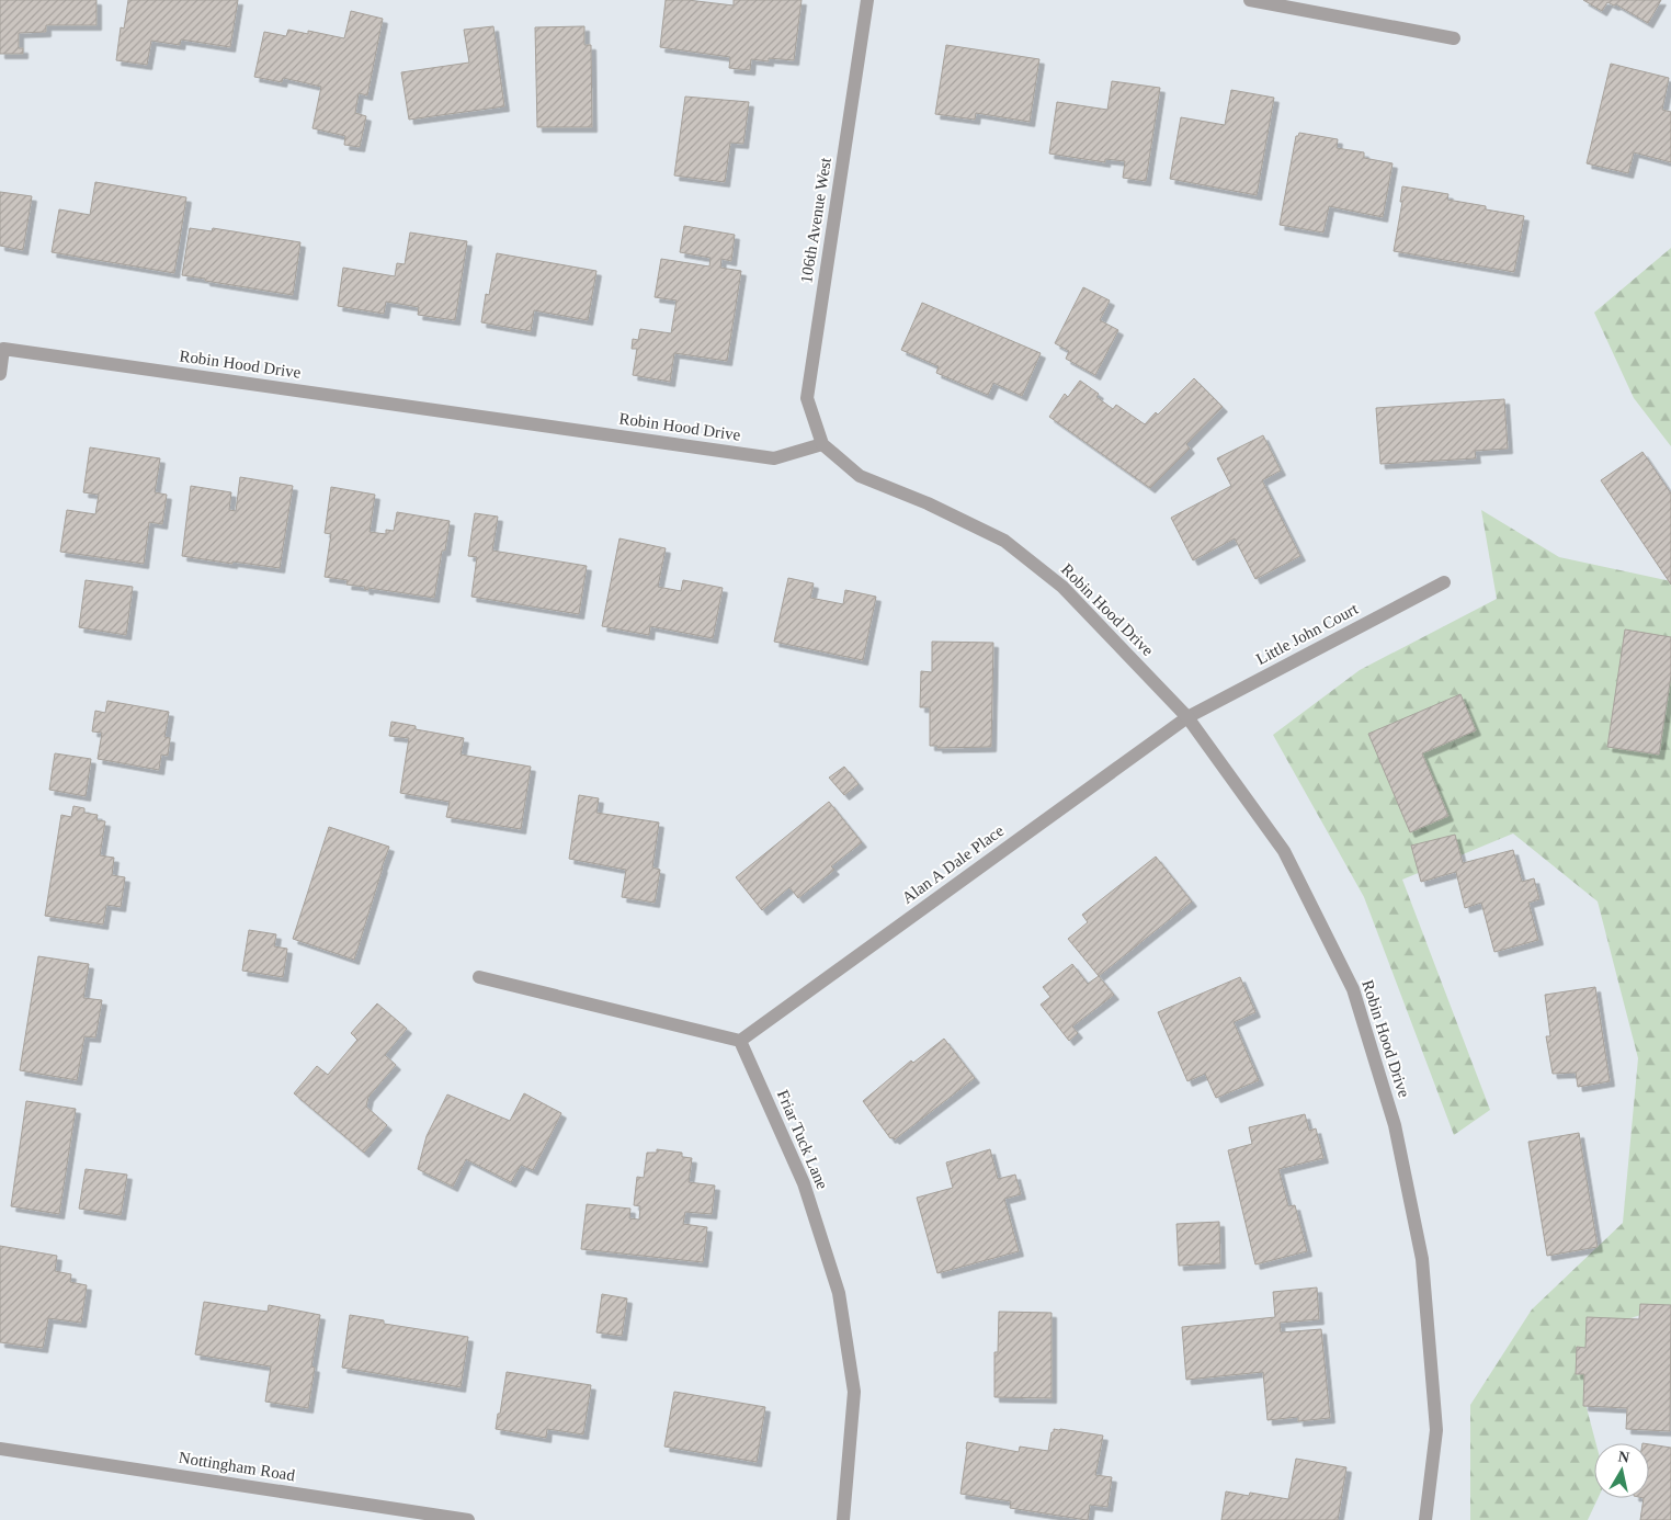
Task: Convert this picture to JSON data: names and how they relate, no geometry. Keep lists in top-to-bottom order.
{
  "streets": {
    "street": [
      "106th Avenue West",
      "Robin Hood Drive",
      "Little John Court",
      "Alan A Dale Place",
      "Friar Tuck Lane",
      "Nottingham Road"
    ]
  },
  "crossings": [
    ["106th Avenue West", "Robin Hood Drive"],
    ["Robin Hood Drive", "Little John Court"],
    ["Robin Hood Drive", "Alan A Dale Place"],
    ["Little John Court", "Alan A Dale Place"],
    ["Alan A Dale Place", "Friar Tuck Lane"]
  ],
  "north": "top"
}
